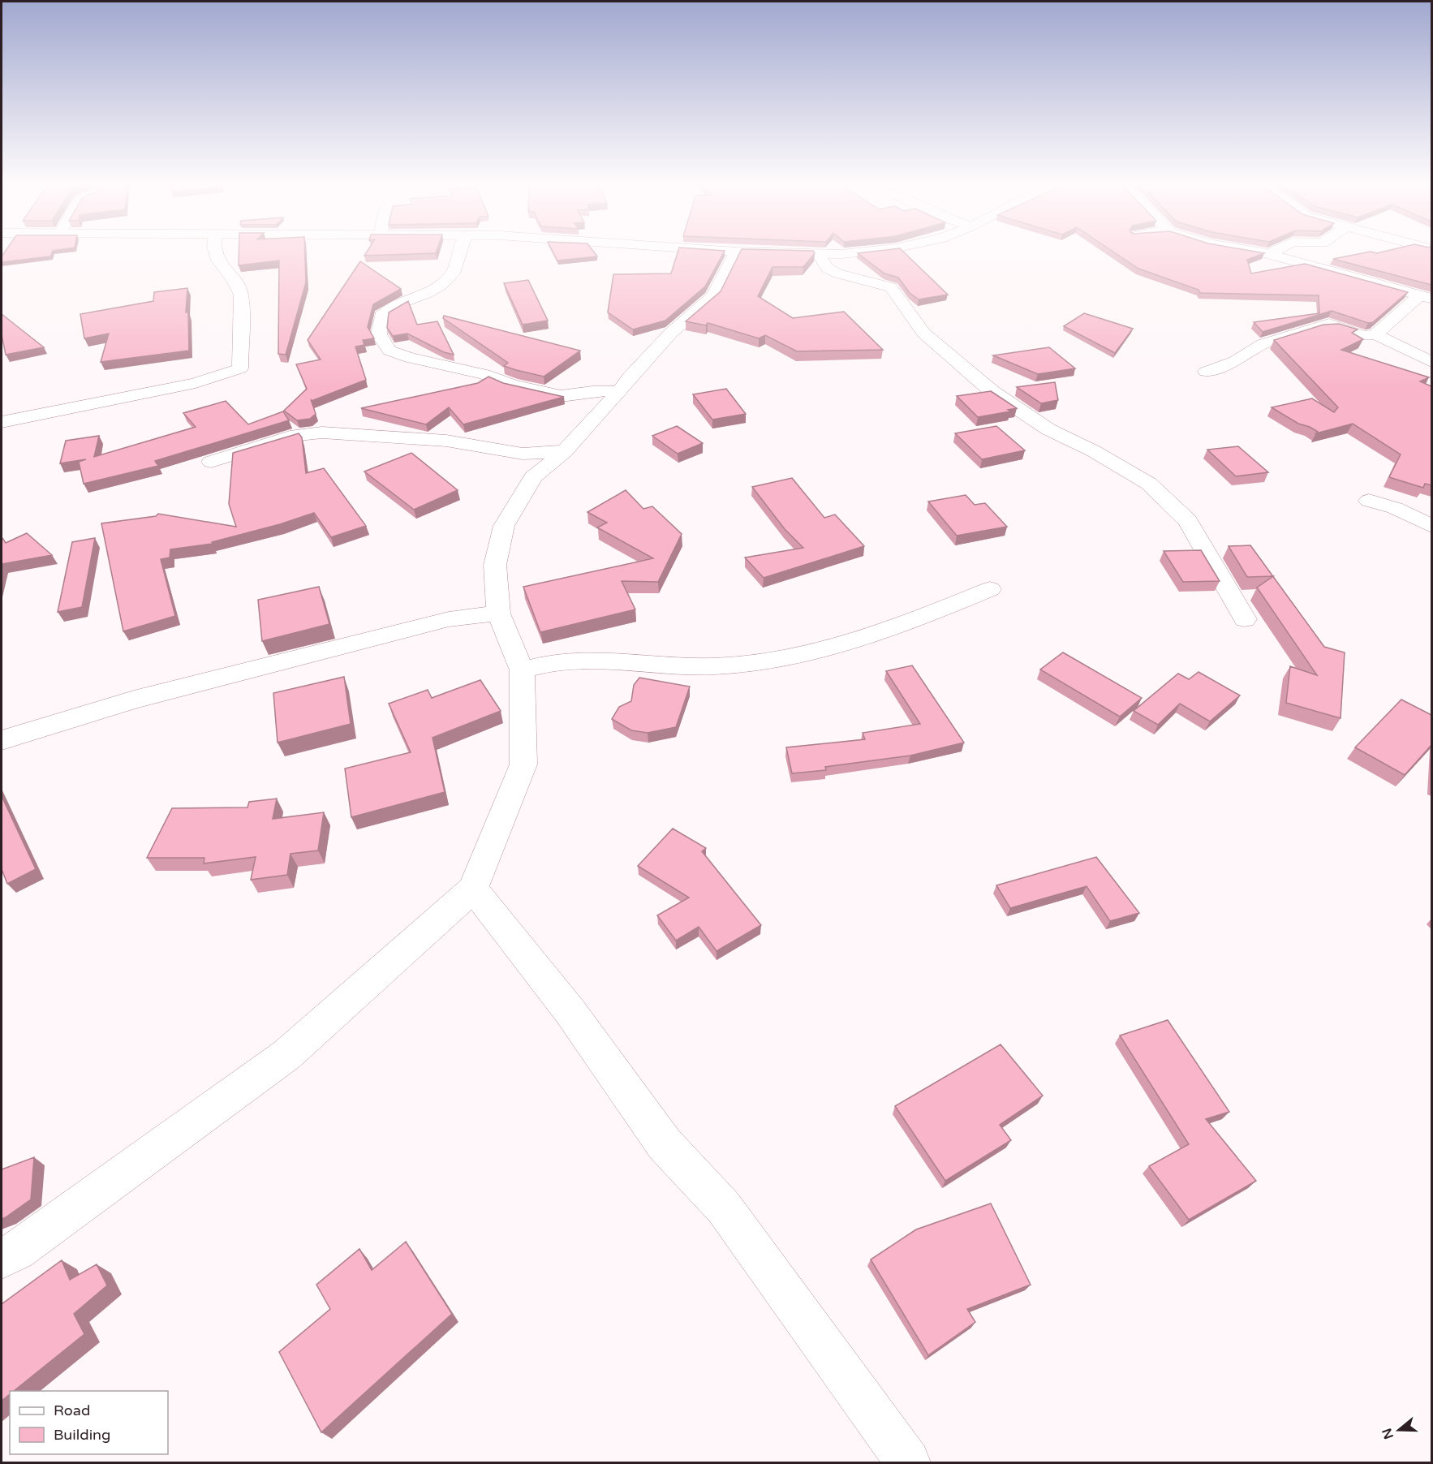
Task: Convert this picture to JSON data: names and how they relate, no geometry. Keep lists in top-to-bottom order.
{
  "legend": ["Road", "Building"],
  "north": "left"
}
